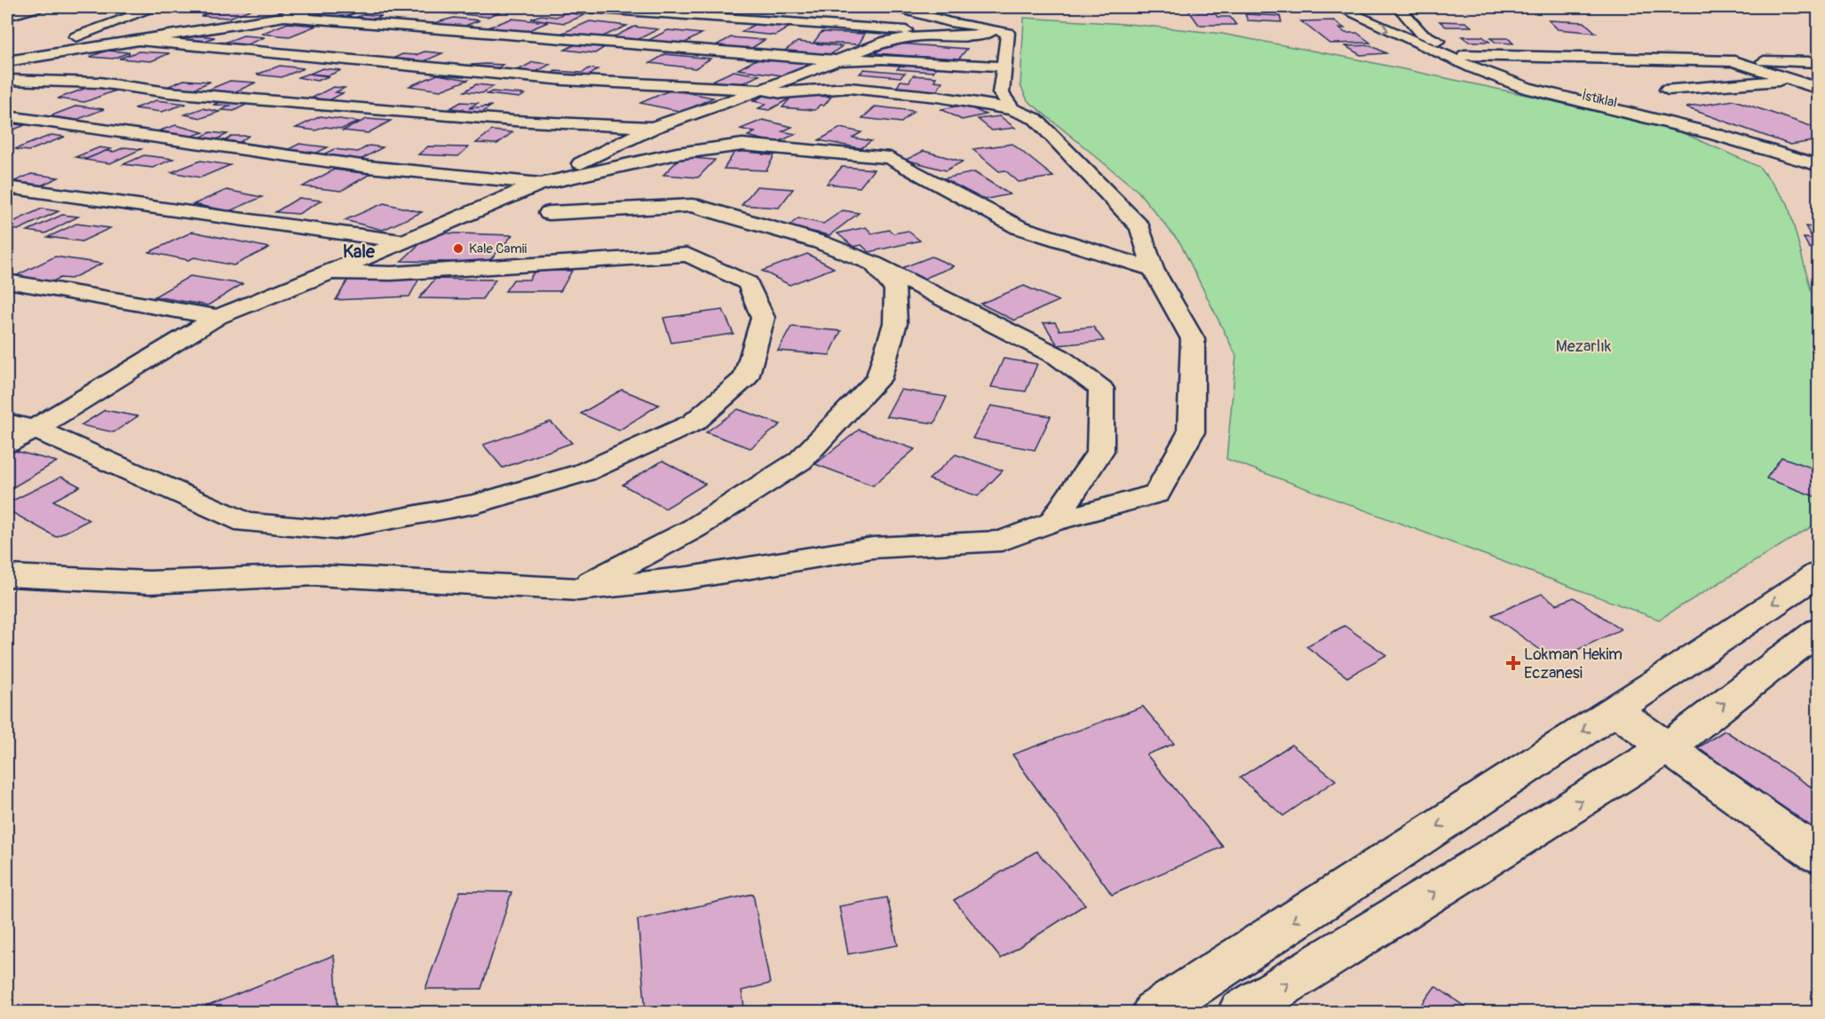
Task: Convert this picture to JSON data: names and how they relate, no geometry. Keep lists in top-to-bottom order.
{
  "streets": {
    "street": ["İstiklal"]
  },
  "districts": ["Kale"],
  "parks": ["Mezarlık"],
  "places": {
    "other": ["Kale Camii"],
    "health": ["Lokman Hekim Eczanesi"]
  }
}
